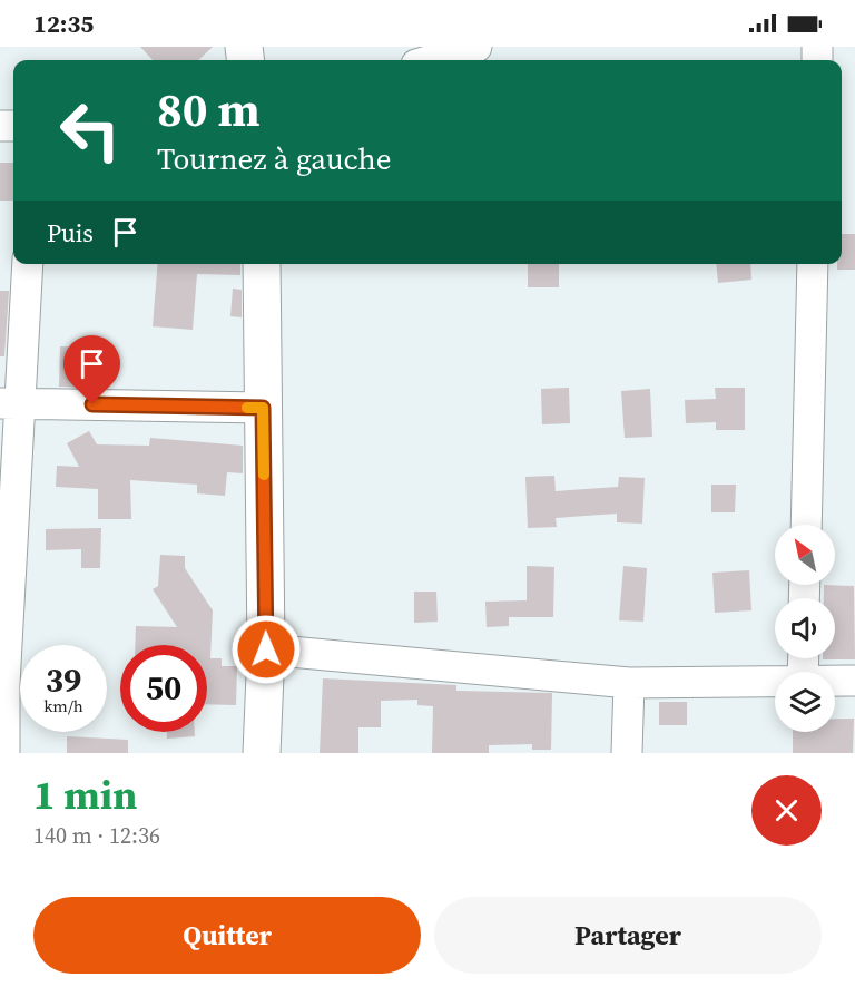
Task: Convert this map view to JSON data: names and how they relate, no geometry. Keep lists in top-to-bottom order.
{
  "north": "top left",
  "page": {
    "status": "12:35",
    "turn": ["80 m", "Tournez à gauche"],
    "then": "Puis",
    "speed": "39 km/h",
    "limit": "50",
    "heading": ["1 min", "140 m · 12:36"],
    "buttons": ["Quitter", "Partager"]
  }
}
